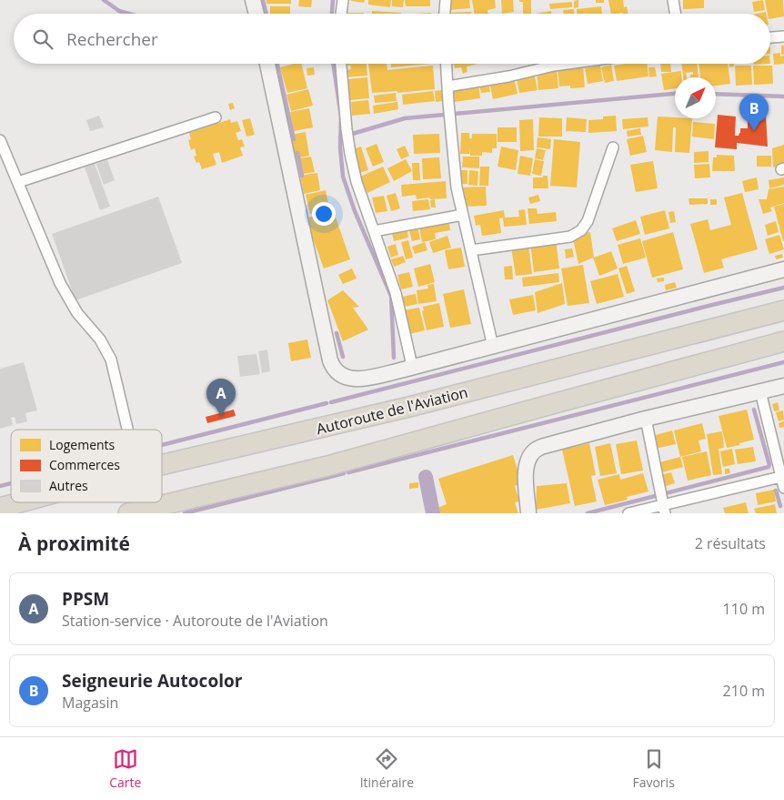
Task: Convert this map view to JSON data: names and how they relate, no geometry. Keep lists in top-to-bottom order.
{
  "streets": {
    "highway": ["Autoroute de l'Aviation"]
  },
  "legend": ["Logements", "Commerces", "Autres"],
  "north": "top right",
  "page": {
    "search": "Rechercher",
    "pins": ["B", "A"],
    "heading": ["À proximité", "2 résultats"],
    "list": [
      {
        "mark": "A",
        "name": "PPSM",
        "note": "Station-service · Autoroute de l'Aviation",
        "value": "110 m"
      },
      {
        "mark": "B",
        "name": "Seigneurie Autocolor",
        "note": "Magasin",
        "value": "210 m"
      }
    ],
    "nav": ["Carte", "Itinéraire", "Favoris"]
  }
}
